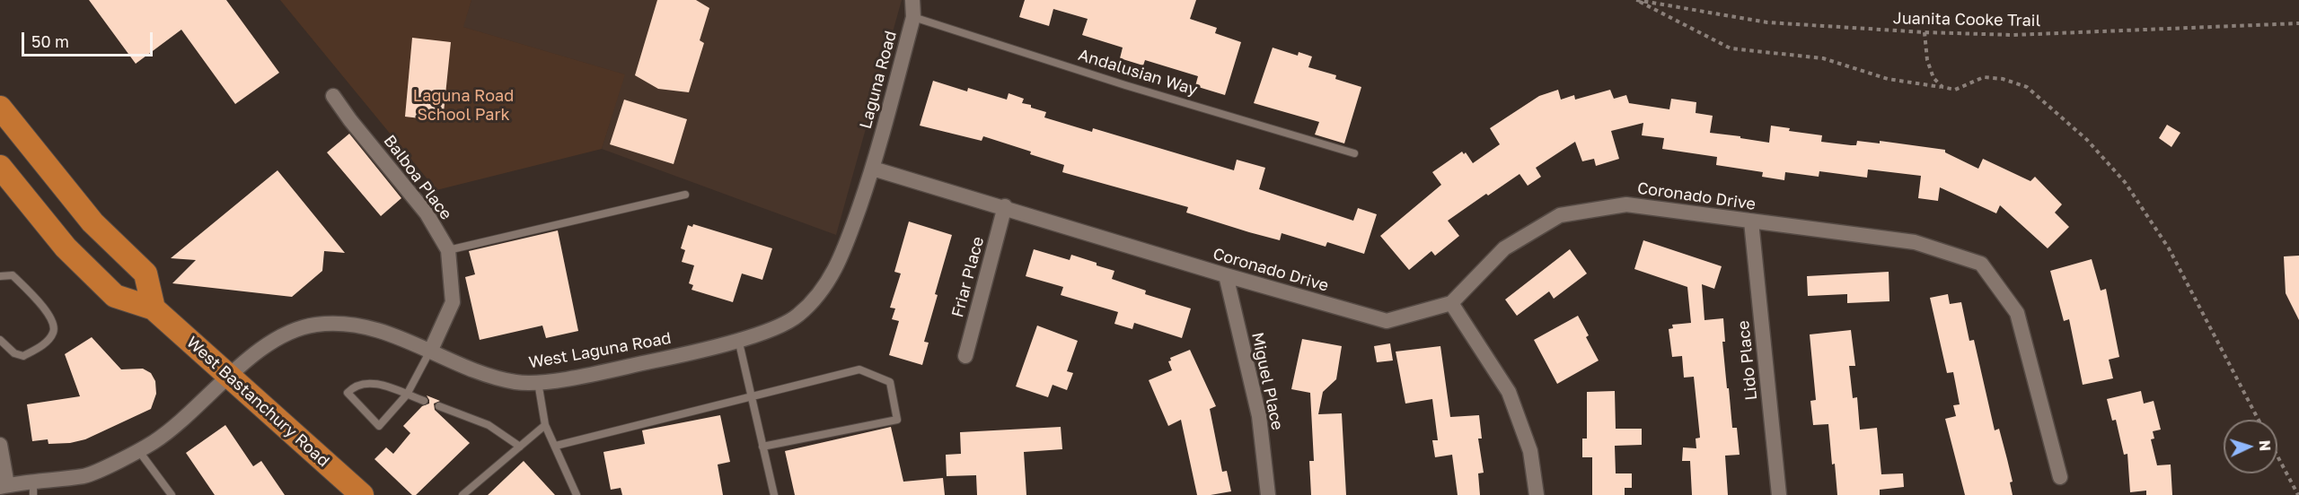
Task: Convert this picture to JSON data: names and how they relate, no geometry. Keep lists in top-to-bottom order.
{
  "streets": {
    "main road": ["West Bastanchury Road"],
    "street": [
      "Laguna Road",
      "Balboa Place",
      "Coronado Drive",
      "Friar Place",
      "West Laguna Road",
      "Lido Place",
      "Miguel Place"
    ],
    "lane": ["Andalusian Way"],
    "path": ["Juanita Cooke Trail"]
  },
  "crossings": [
    ["Andalusian Way", "Laguna Road"],
    ["Laguna Road", "Coronado Drive"],
    ["Laguna Road", "West Laguna Road"],
    ["Balboa Place", "West Laguna Road"],
    ["Coronado Drive", "Friar Place"],
    ["Coronado Drive", "West Laguna Road"],
    ["Coronado Drive", "Lido Place"],
    ["Coronado Drive", "Miguel Place"],
    ["West Laguna Road", "West Bastanchury Road"]
  ],
  "parks": ["Laguna Road School Park"],
  "scale_bar": "50 m",
  "north": "right"
}
